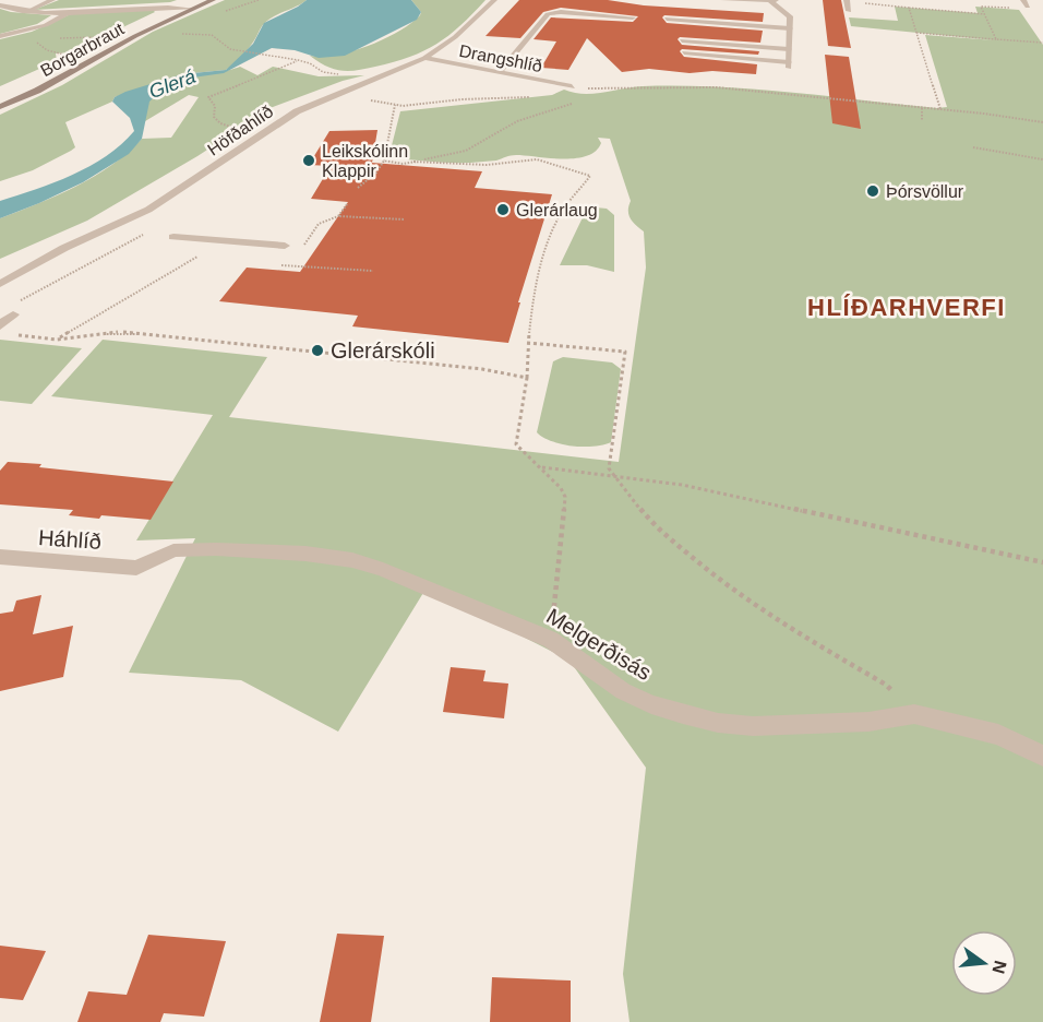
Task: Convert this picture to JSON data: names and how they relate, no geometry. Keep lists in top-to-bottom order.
{
  "streets": {
    "street": [
      "Borgarbraut",
      "Drangshlíð",
      "Höfðahlíð",
      "Háhlíð",
      "Melgerðisás"
    ]
  },
  "crossings": [
    ["Drangshlíð", "Höfðahlíð"],
    ["Háhlíð", "Melgerðisás"]
  ],
  "districts": ["HLÍÐARHVERFI"],
  "water": ["Glerá"],
  "places": [
    "Leikskólinn Klappir",
    "Þórsvöllur",
    "Glerárlaug",
    "Glerárskóli"
  ],
  "north": "right"
}
